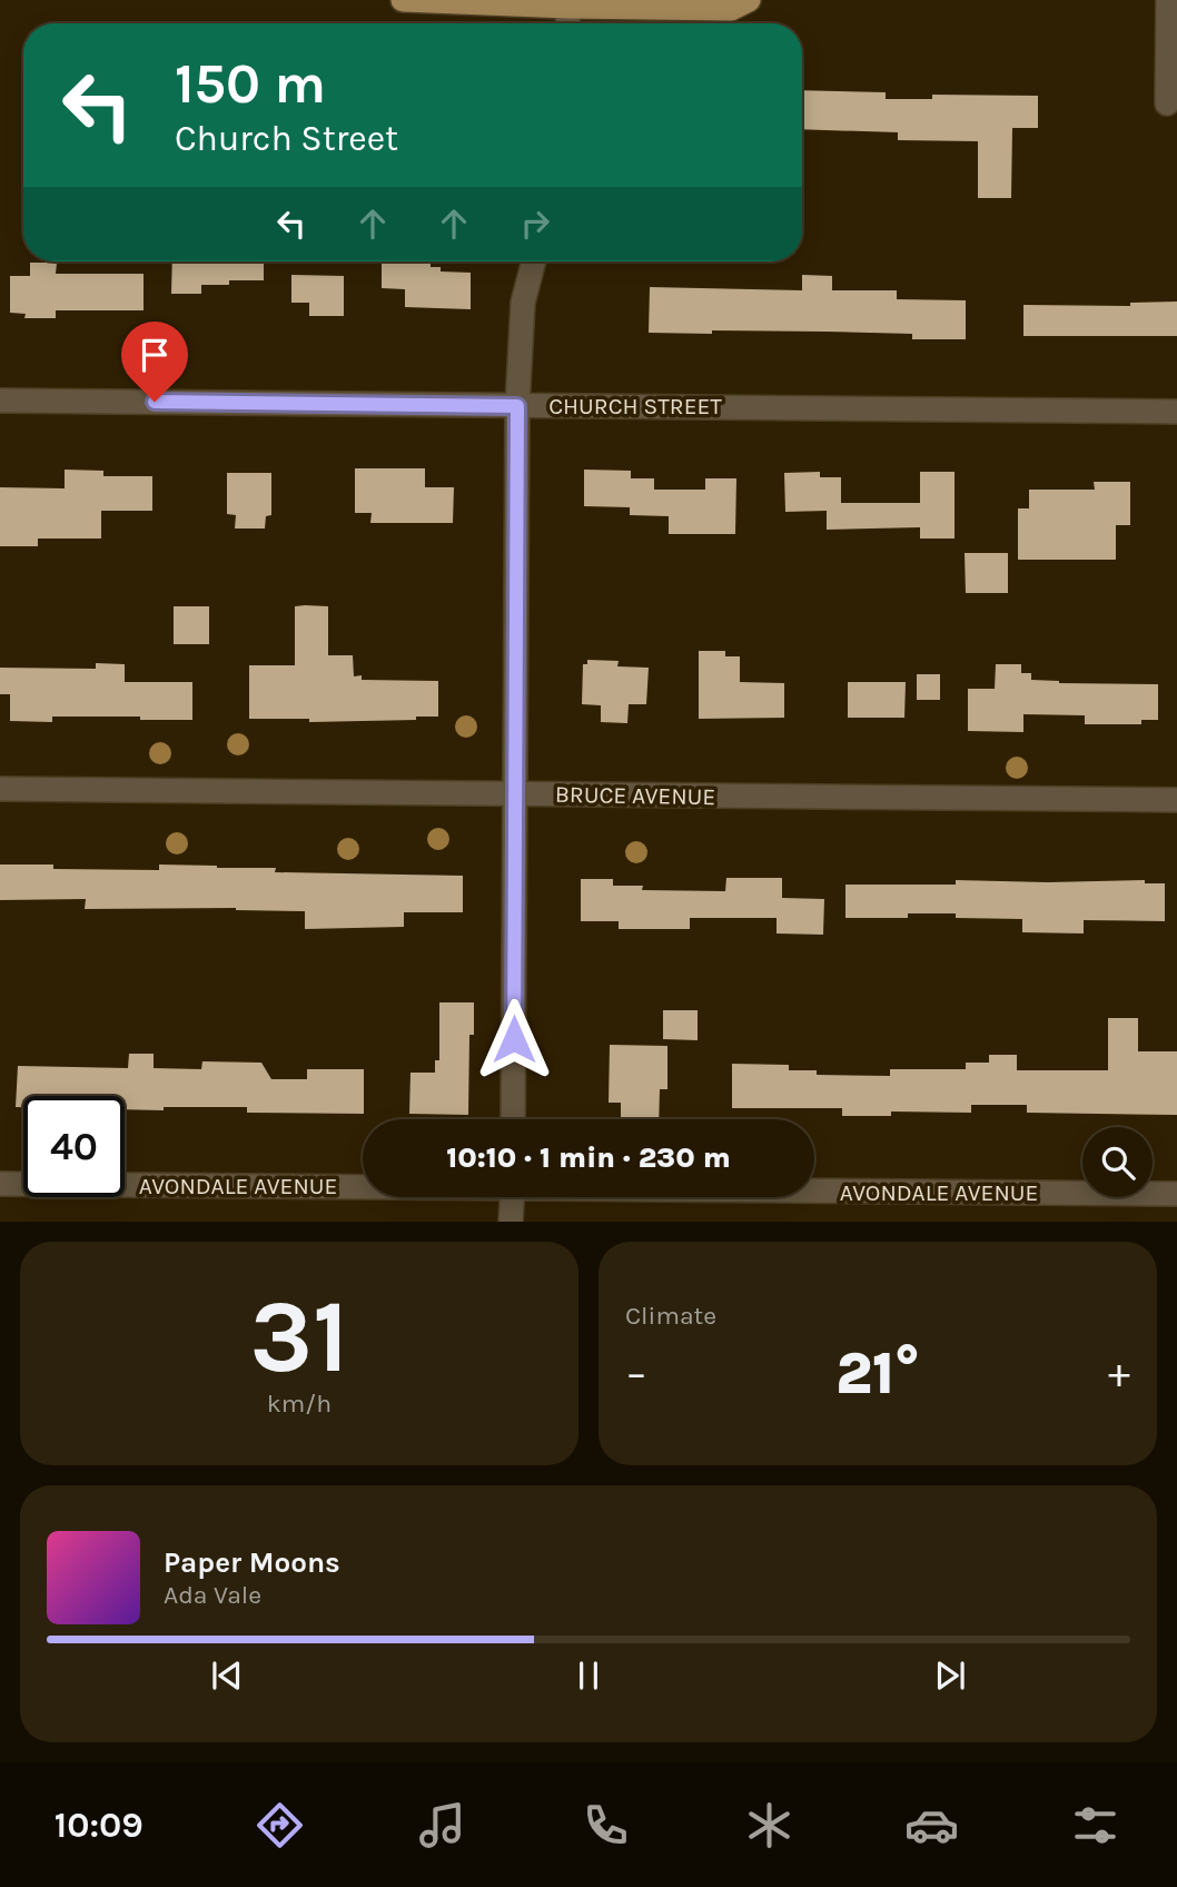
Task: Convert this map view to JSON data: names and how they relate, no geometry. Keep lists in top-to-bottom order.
{
  "streets": {
    "street": ["CHURCH STREET", "BRUCE AVENUE", "AVONDALE AVENUE"]
  },
  "page": {
    "turn": ["150 m", "Church Street"],
    "limit": "40",
    "trip": "10:10 · 1 min · 230 m",
    "tile": [
      ["31", "km/h"],
      "Climate"
    ],
    "heat": ["−", "21°", "+"],
    "song": ["Paper Moons", "Ada Vale"],
    "tabs": "10:09"
  }
}
